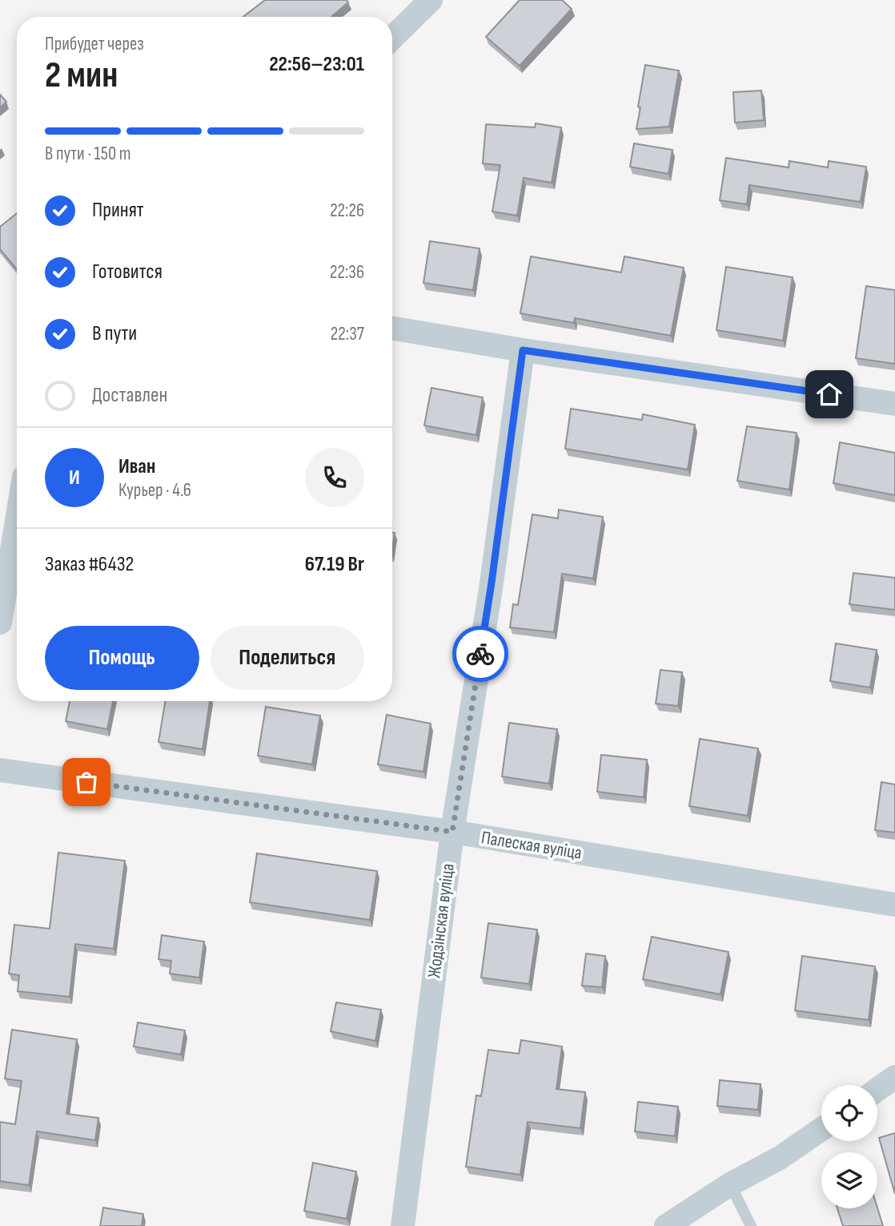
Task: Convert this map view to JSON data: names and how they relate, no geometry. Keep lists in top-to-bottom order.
{
  "streets": {
    "street": ["Палеская вуліца", "Жодзінская вуліца"]
  },
  "crossings": [
    ["Палеская вуліца", "Жодзінская вуліца"]
  ],
  "page": {
    "heading": ["2 мин", "Прибудет через", "22:56–23:01"],
    "panel": [
      "Иван",
      "Курьер · 4.6",
      "Заказ #6432",
      "67.19 Br"
    ],
    "bar": "В пути · 150 m",
    "list": [
      ["Принят", "22:26"],
      ["Готовится", "22:36"],
      ["В пути", "22:37"],
      "Доставлен"
    ],
    "round": "И",
    "buttons": ["Помощь", "Поделиться"]
  }
}
